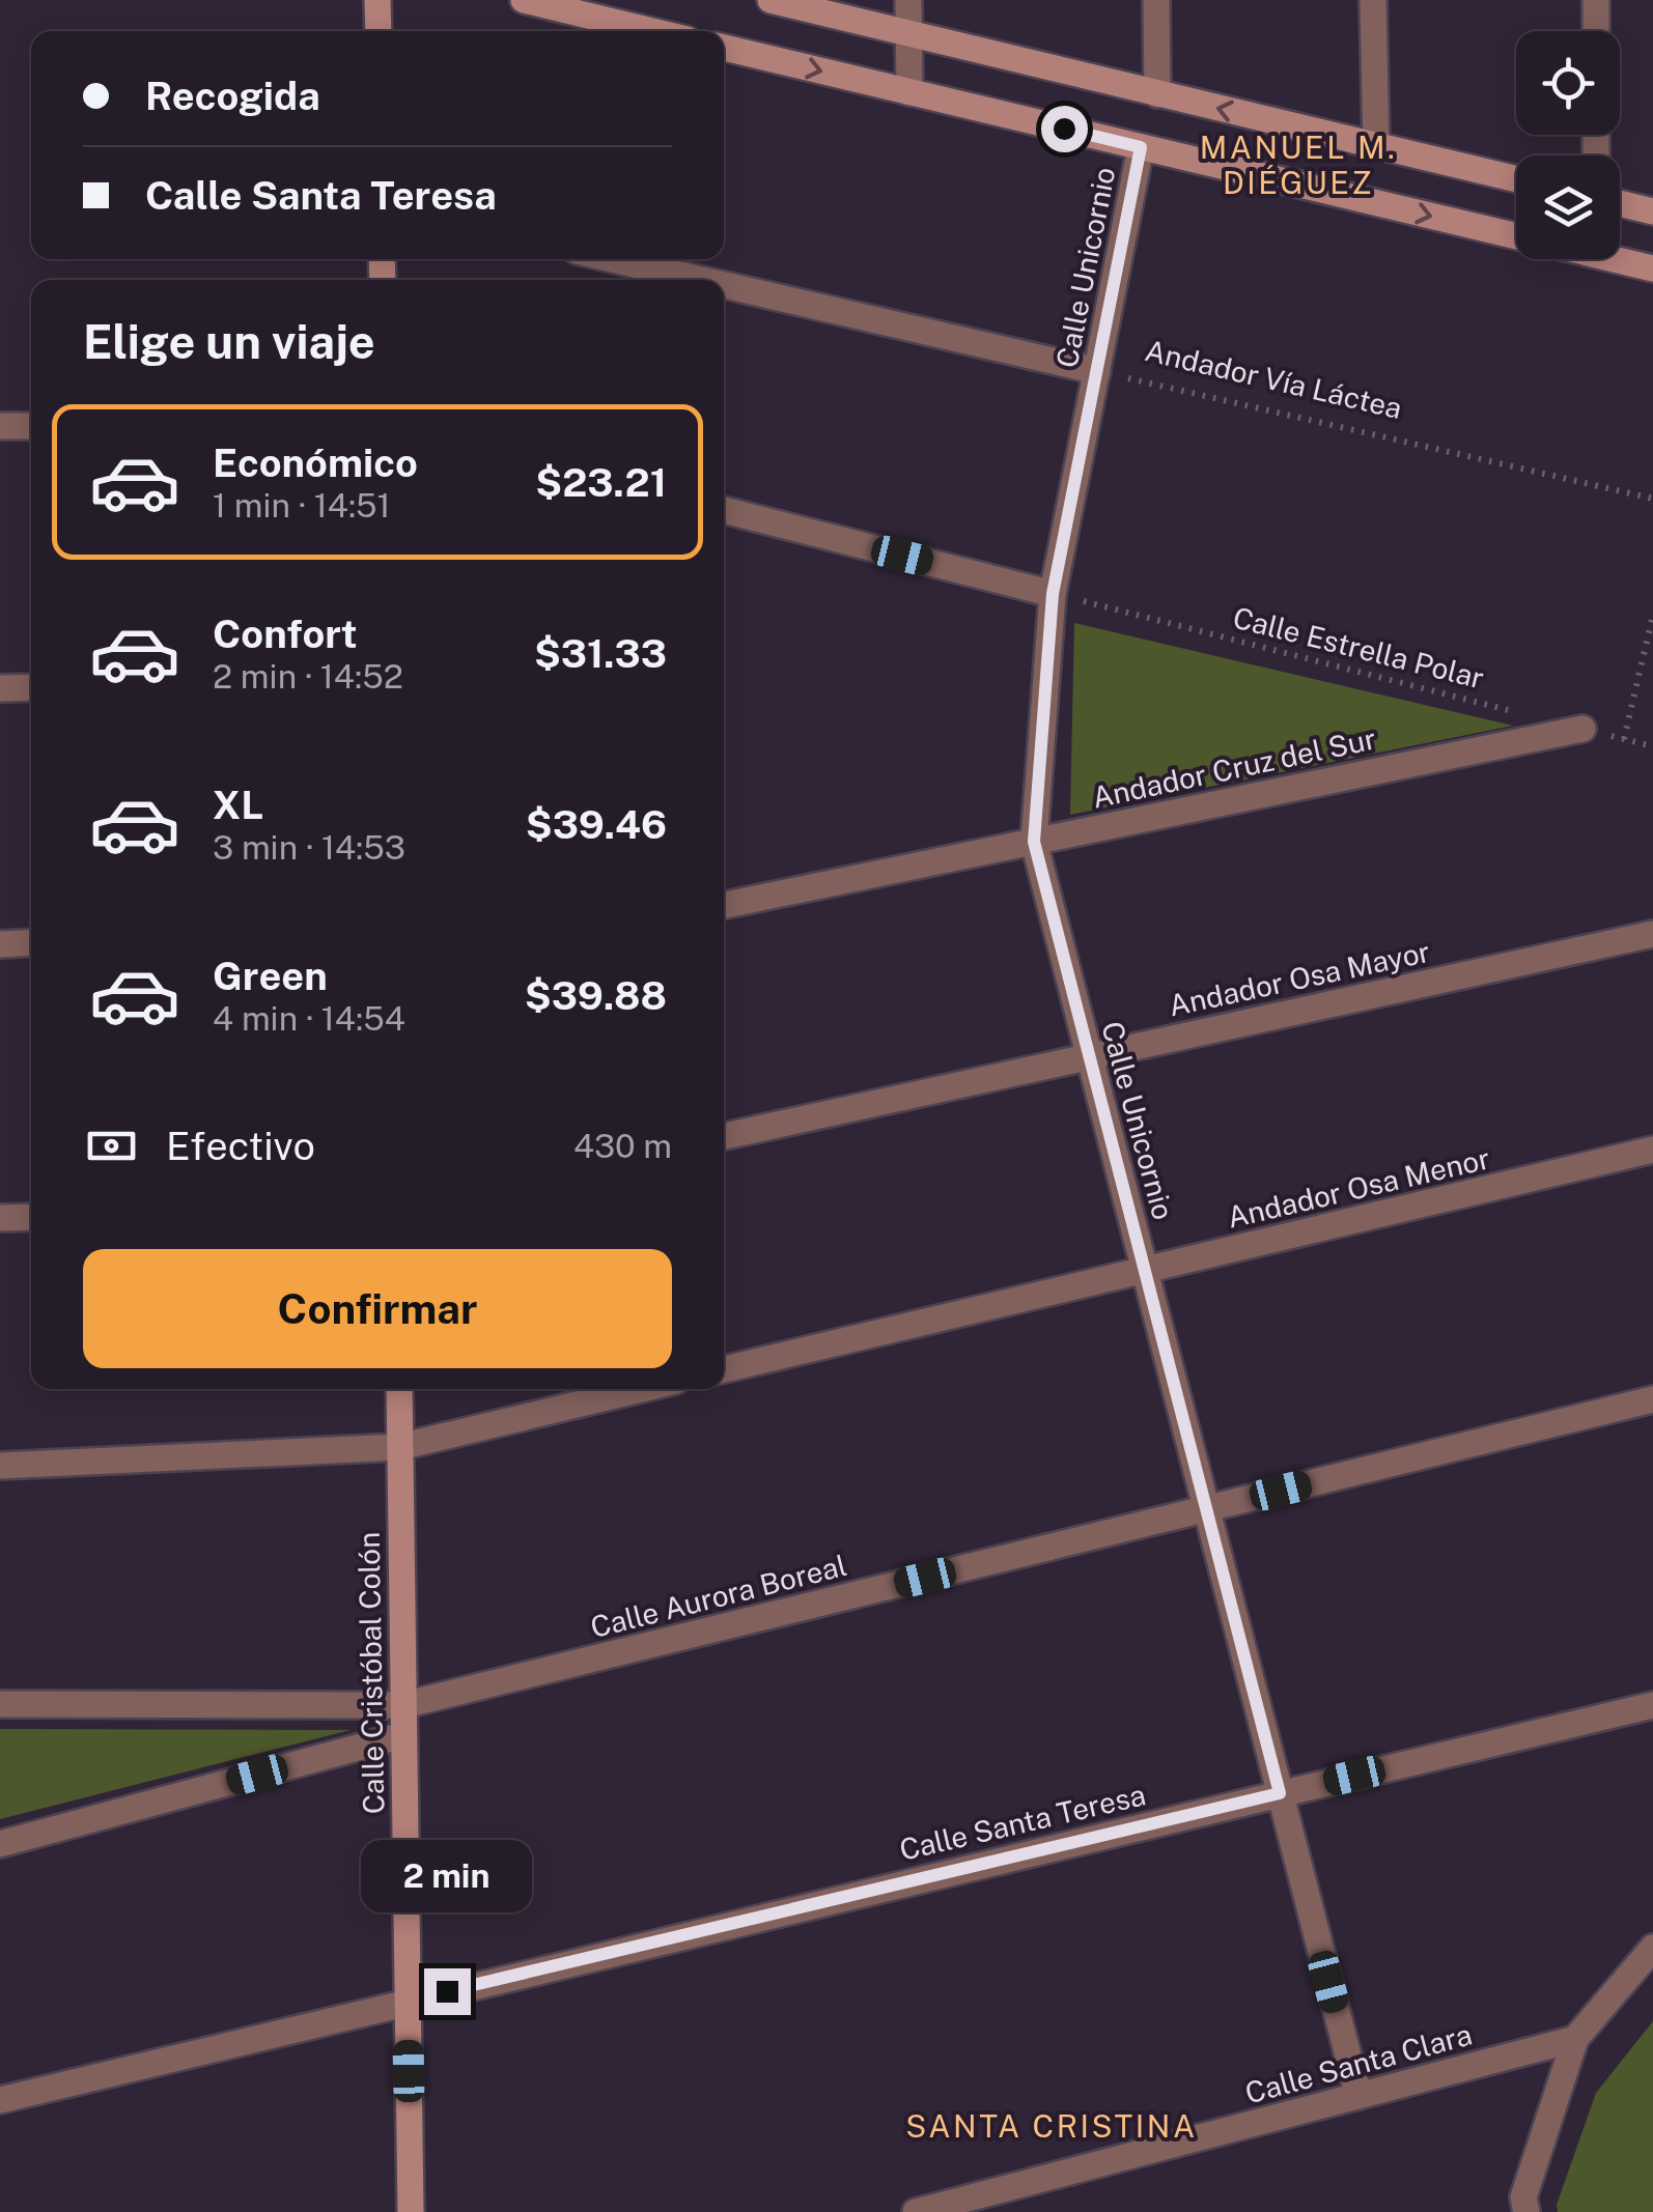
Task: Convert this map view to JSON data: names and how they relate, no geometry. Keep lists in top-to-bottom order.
{
  "streets": {
    "street": [
      "Calle Unicornio",
      "Andador Cruz del Sur",
      "Andador Osa Mayor",
      "Andador Osa Menor",
      "Calle Aurora Boreal",
      "Calle Cristóbal Colón",
      "Calle Santa Teresa",
      "Calle Santa Clara"
    ],
    "path": ["Andador Vía Láctea", "Calle Estrella Polar"]
  },
  "crossings": [
    ["Calle Unicornio", "Andador Vía Láctea"],
    ["Calle Unicornio", "Calle Estrella Polar"],
    ["Calle Unicornio", "Andador Cruz del Sur"],
    ["Calle Unicornio", "Andador Osa Mayor"],
    ["Calle Unicornio", "Andador Osa Menor"],
    ["Calle Unicornio", "Calle Aurora Boreal"],
    ["Calle Unicornio", "Calle Santa Teresa"],
    ["Calle Unicornio", "Calle Santa Clara"],
    ["Calle Aurora Boreal", "Calle Cristóbal Colón"],
    ["Calle Cristóbal Colón", "Calle Santa Teresa"]
  ],
  "districts": ["MANUEL M. DIÉGUEZ", "SANTA CRISTINA"],
  "page": {
    "banner": ["Recogida", "Calle Santa Teresa"],
    "heading": "Elige un viaje",
    "list": [
      {
        "name": "Económico",
        "note": "1 min · 14:51",
        "value": "$23.21"
      },
      {
        "name": "Confort",
        "note": "2 min · 14:52",
        "value": "$31.33"
      },
      {
        "name": "XL",
        "note": "3 min · 14:53",
        "value": "$39.46"
      },
      {
        "name": "Green",
        "note": "4 min · 14:54",
        "value": "$39.88"
      }
    ],
    "pay": ["Efectivo", "430 m"],
    "buttons": "Confirmar",
    "bubble": "2 min"
  }
}
